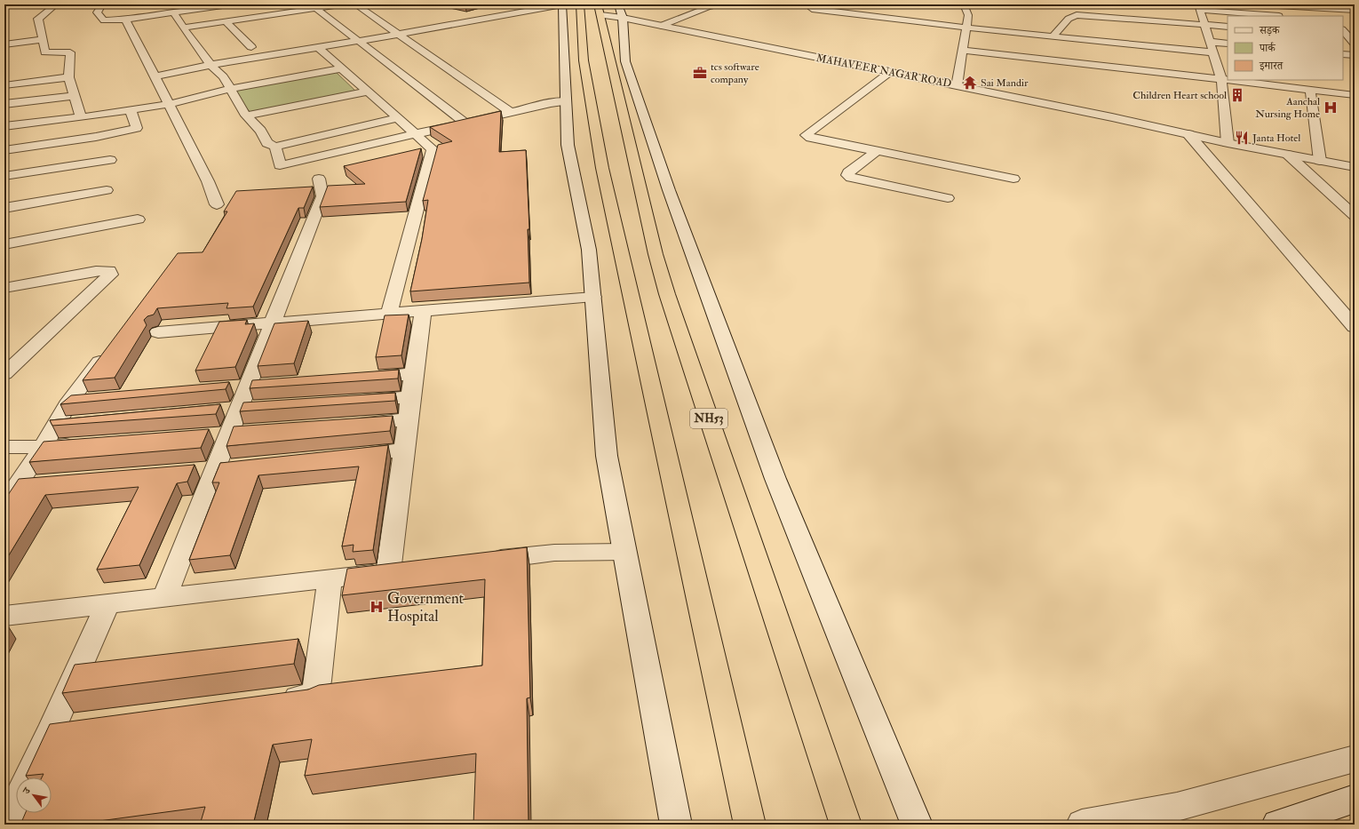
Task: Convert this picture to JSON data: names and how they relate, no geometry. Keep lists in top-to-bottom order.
{
  "streets": {
    "highway": ["NH53"],
    "street": ["MAHAVEER NAGAR ROAD"]
  },
  "crossings": [
    ["MAHAVEER NAGAR ROAD", "NH53"]
  ],
  "places": {
    "office": ["tcs software company"],
    "temple": ["Sai Mandir"],
    "building": ["Children Heart school"],
    "hospital": ["Aanchal Nursing Home", "Government Hospital"],
    "restaurant": ["Janta Hotel"]
  },
  "legend": ["सड़क", "पार्क", "इमारत"],
  "north": "top left"
}
